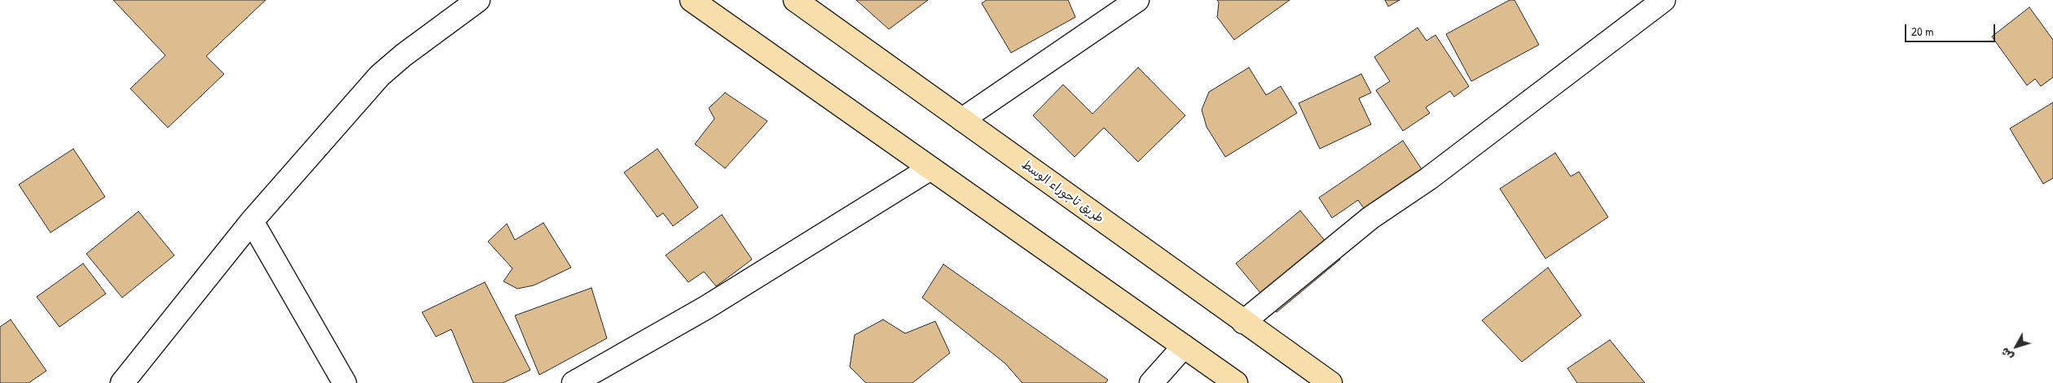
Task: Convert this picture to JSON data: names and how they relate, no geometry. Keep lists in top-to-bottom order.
{
  "streets": {
    "main road": ["طريق تاجوراء الوسط"]
  },
  "scale_bar": "20 m",
  "north": "bottom left"
}
